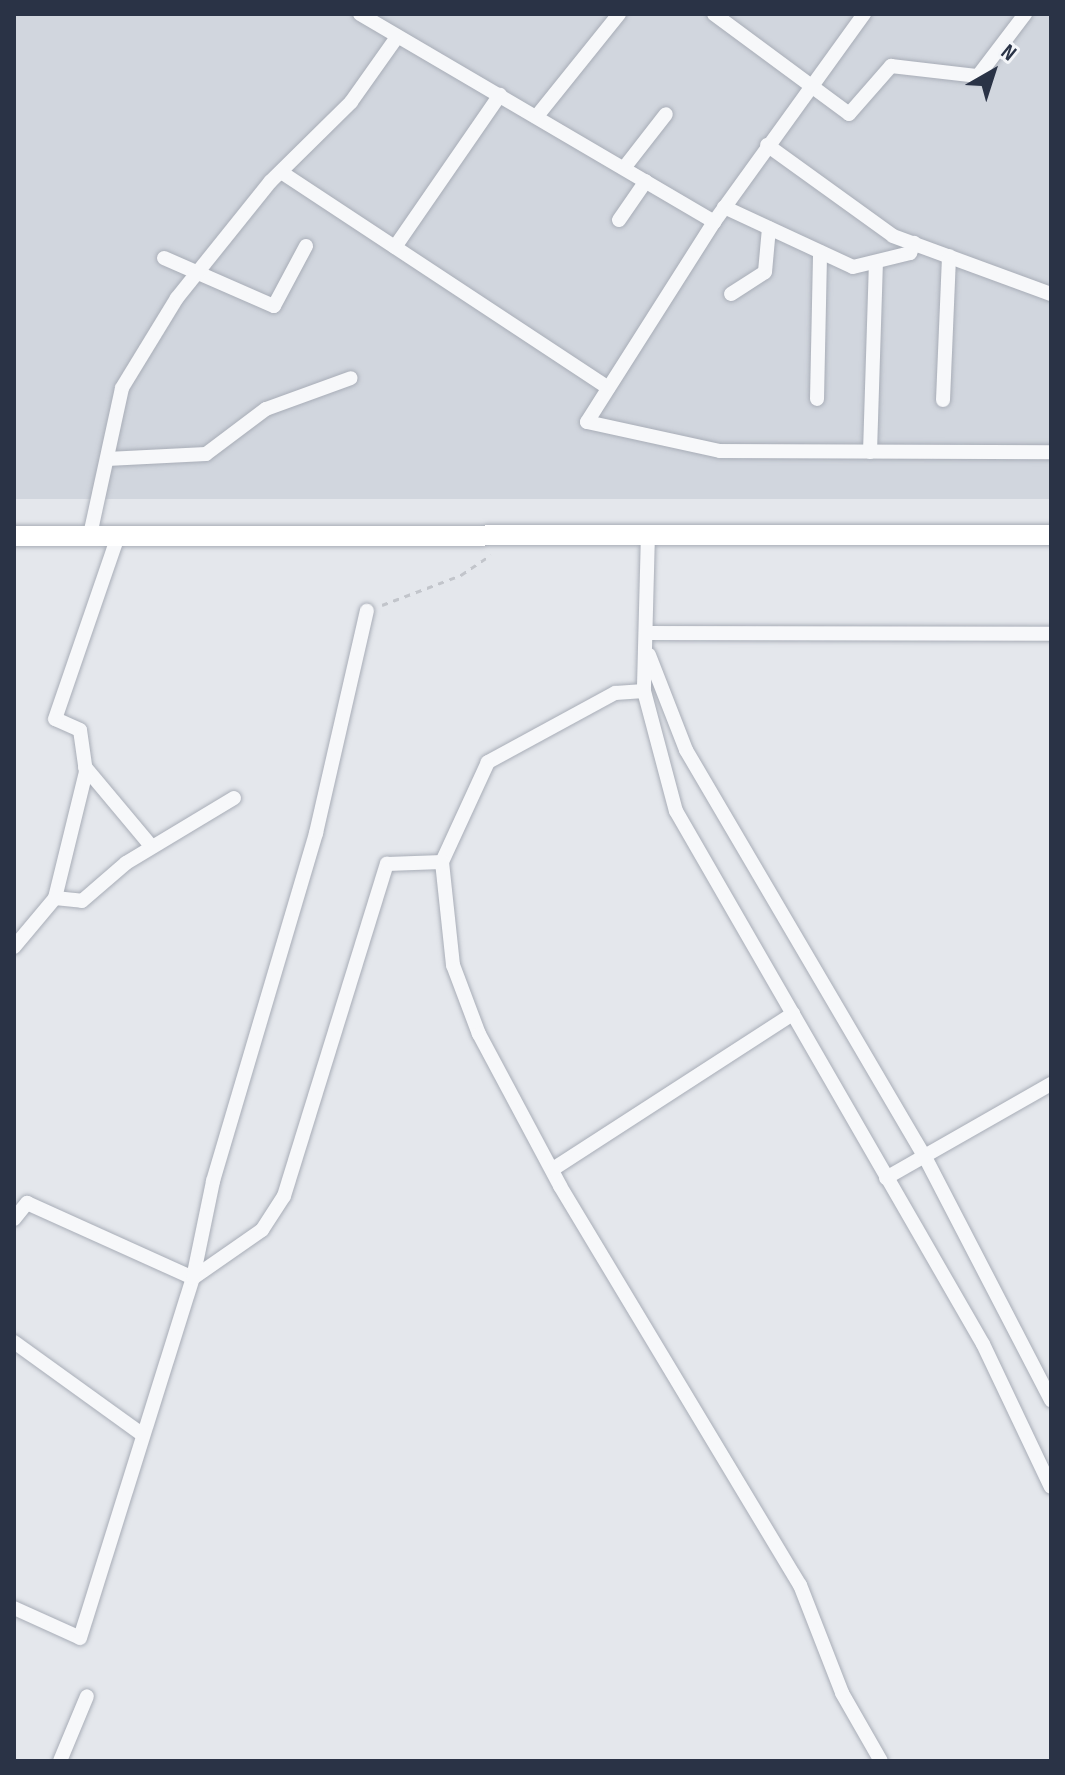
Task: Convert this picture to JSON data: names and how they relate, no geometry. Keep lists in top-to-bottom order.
{
  "north": "top right"
}
